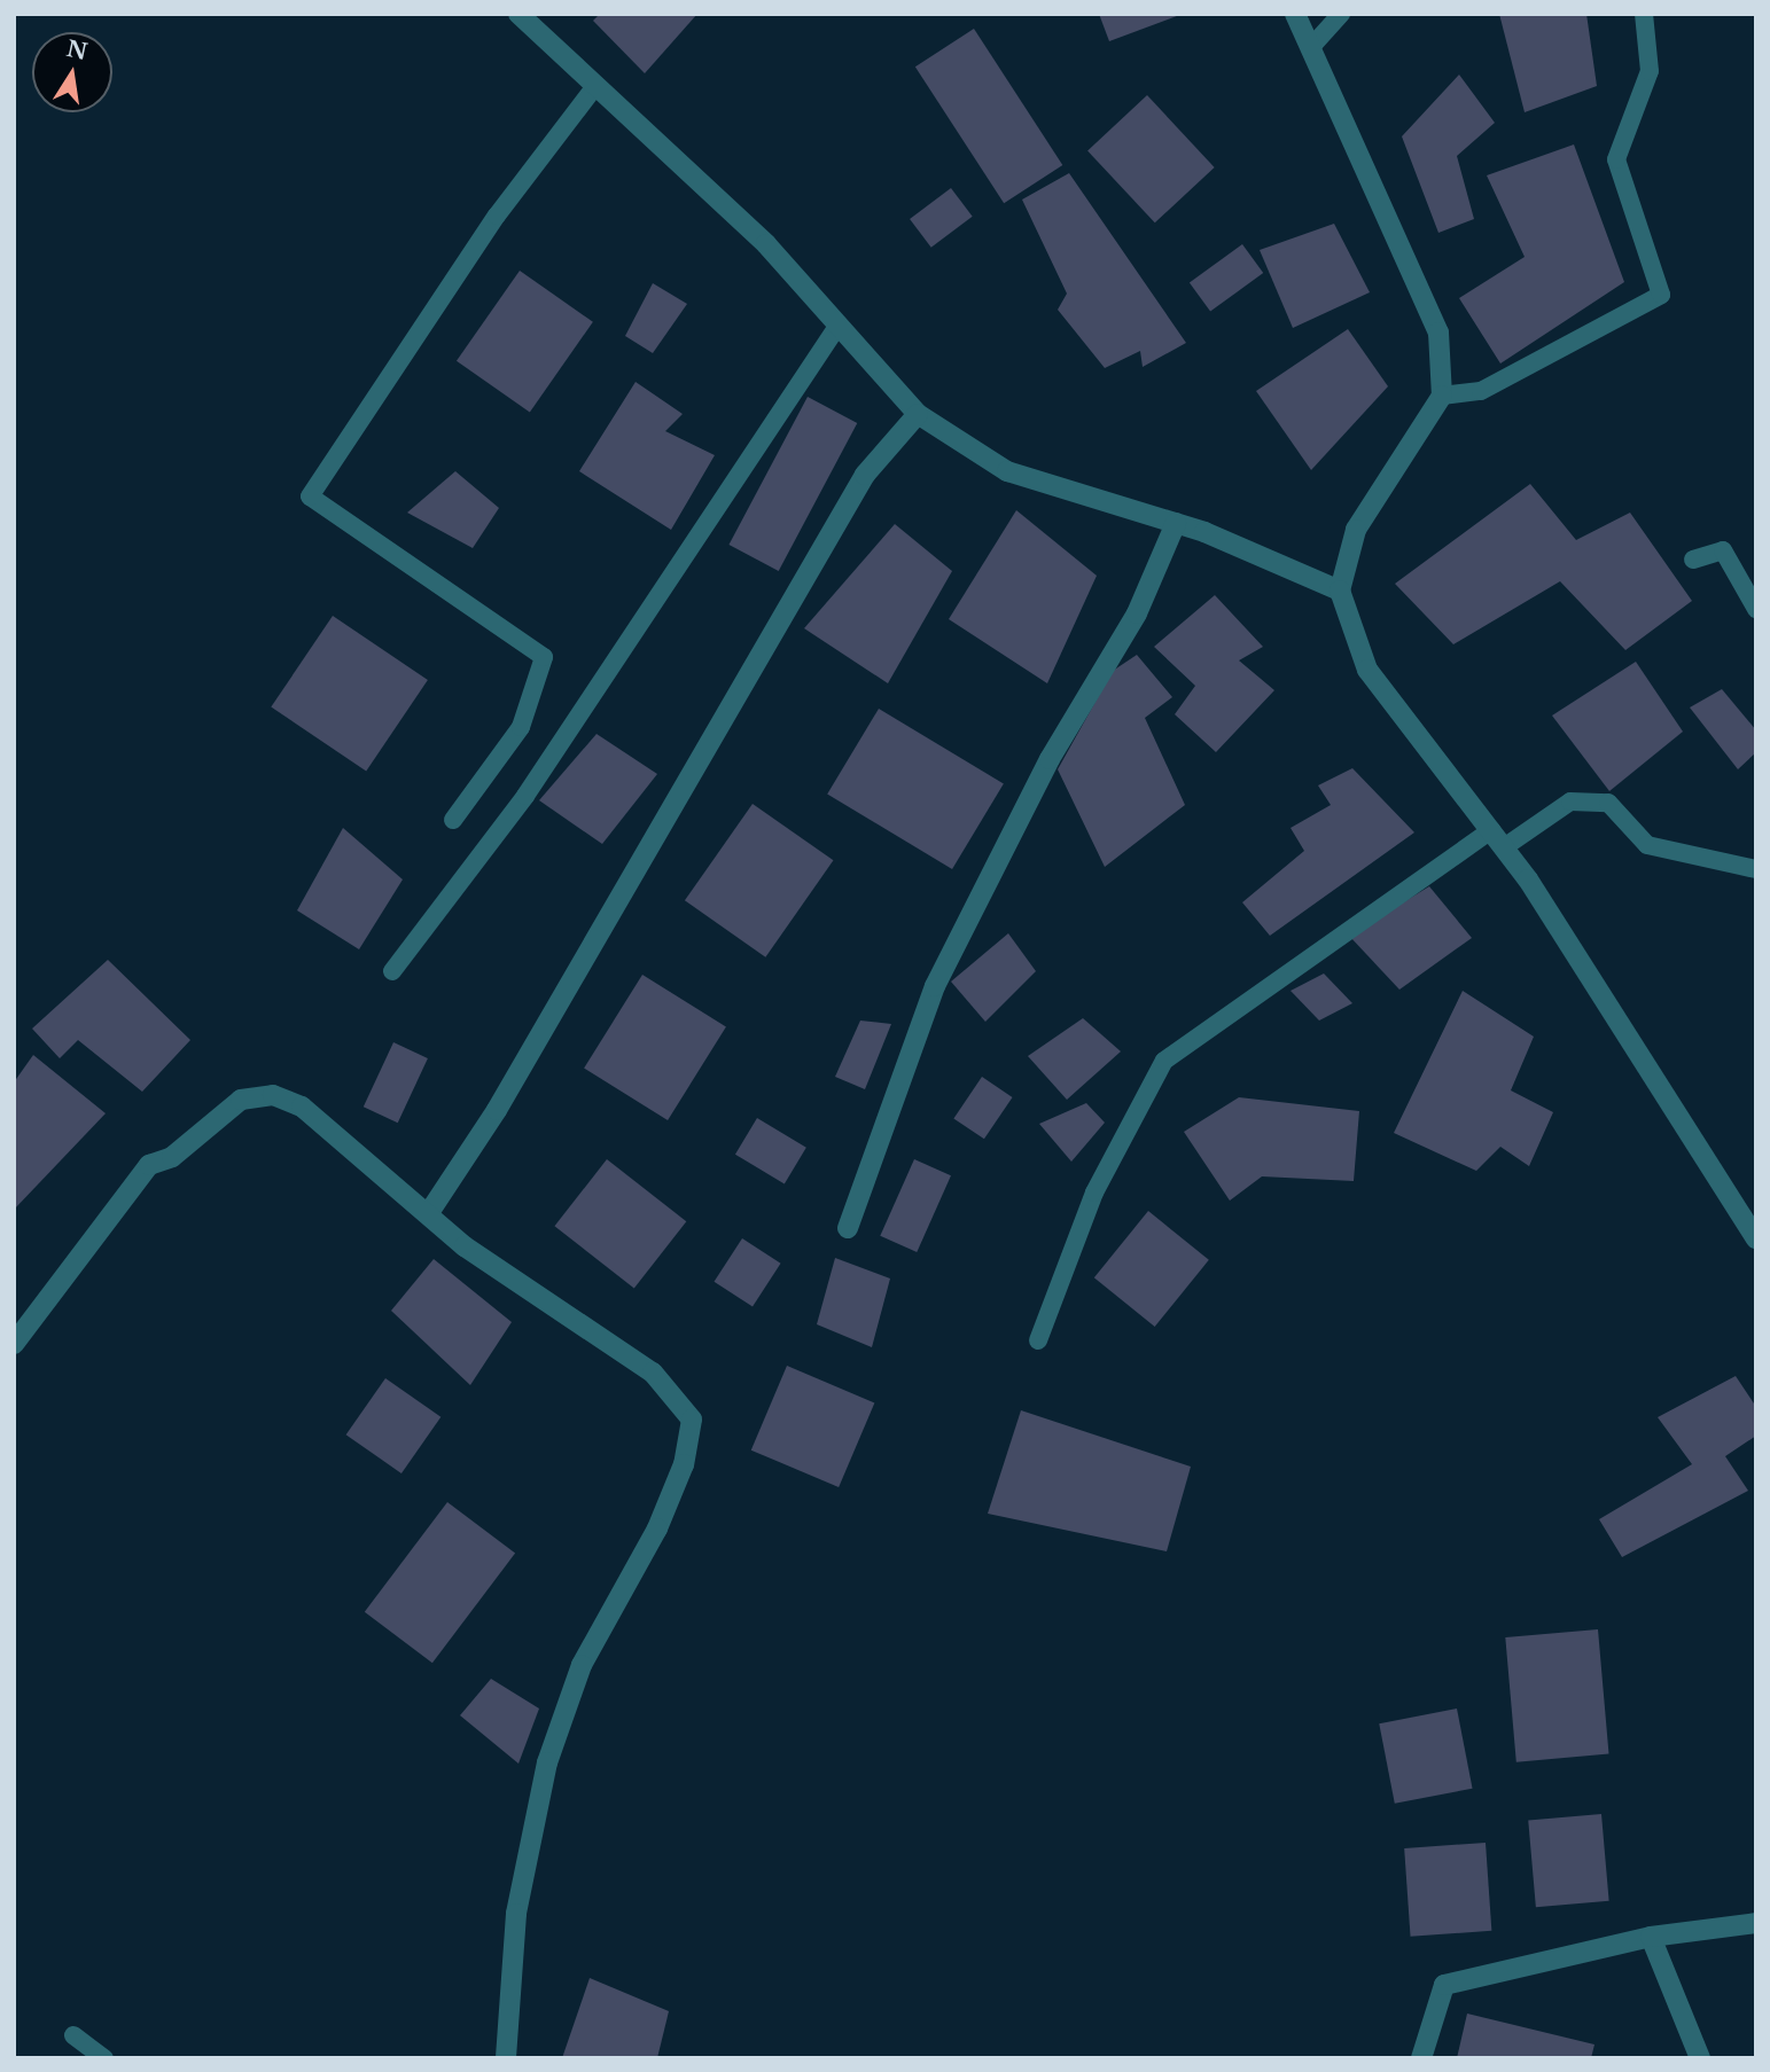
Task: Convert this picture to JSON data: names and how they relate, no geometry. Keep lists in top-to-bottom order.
{
  "north": "top"
}
